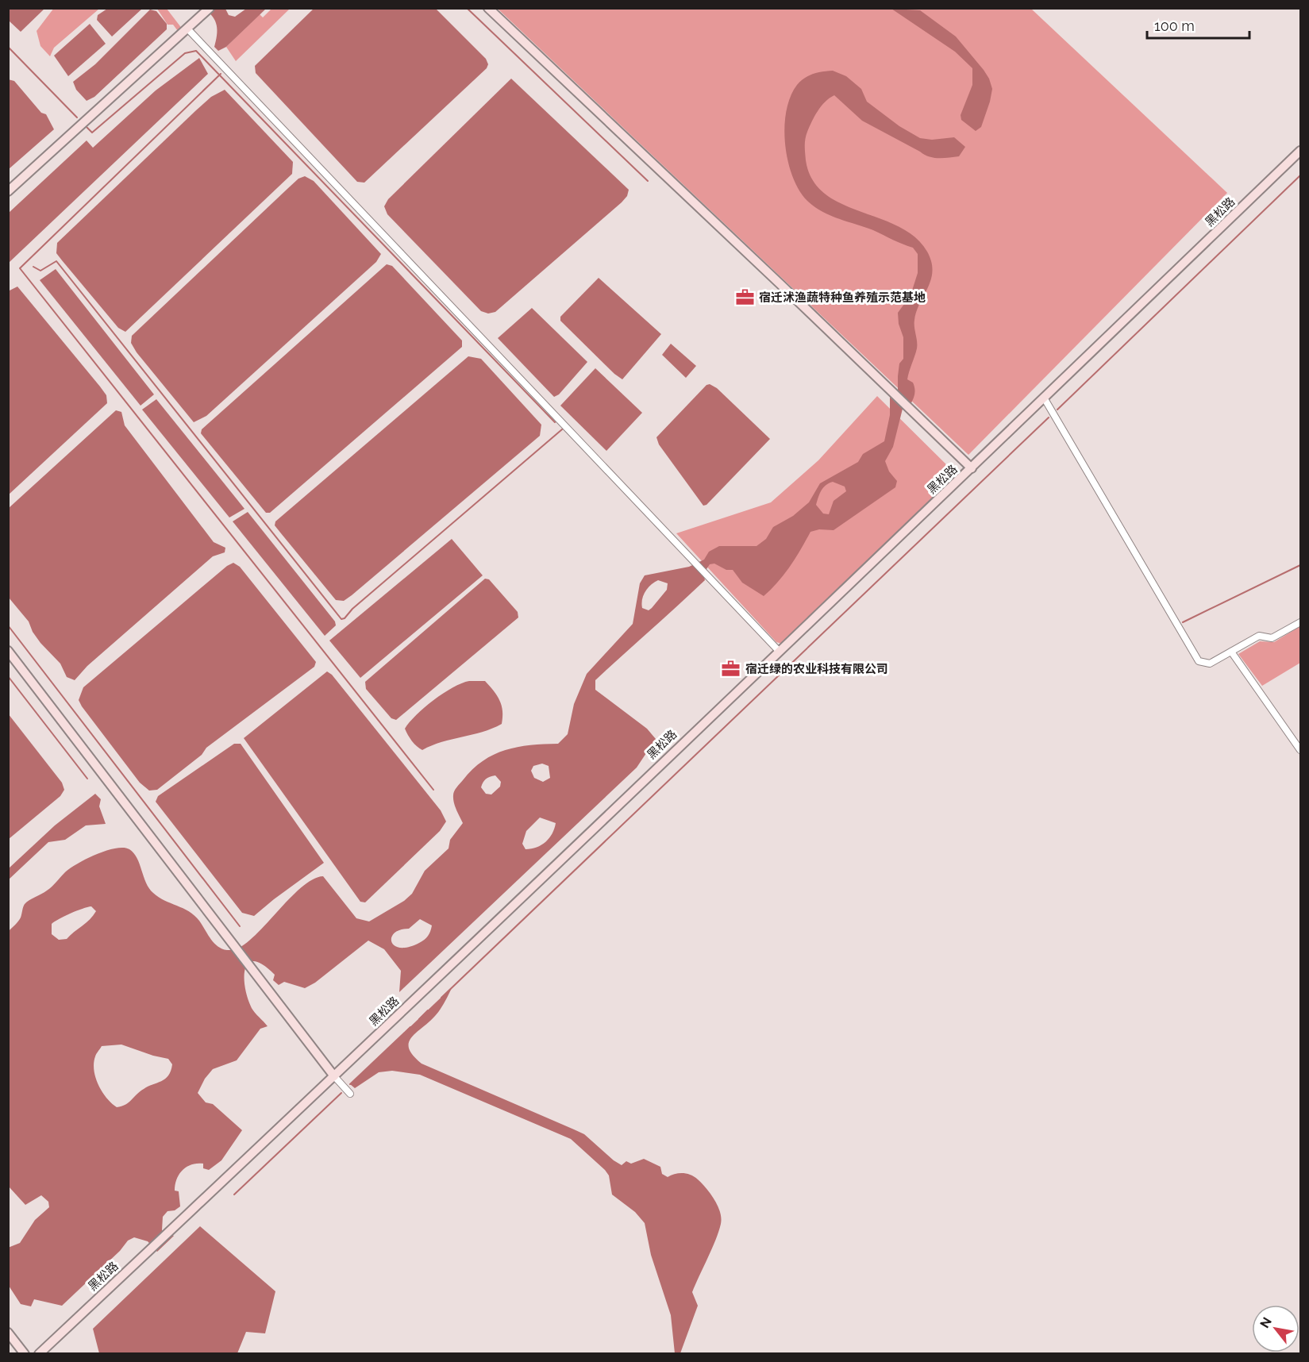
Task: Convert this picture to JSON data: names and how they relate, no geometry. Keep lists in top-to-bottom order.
{
  "streets": {
    "street": ["黑松路"]
  },
  "places": {
    "office": ["宿迁沭渔蔬特种鱼养殖示范基地", "宿迁绿的农业科技有限公司"]
  },
  "scale_bar": "100 m",
  "north": "top left"
}
